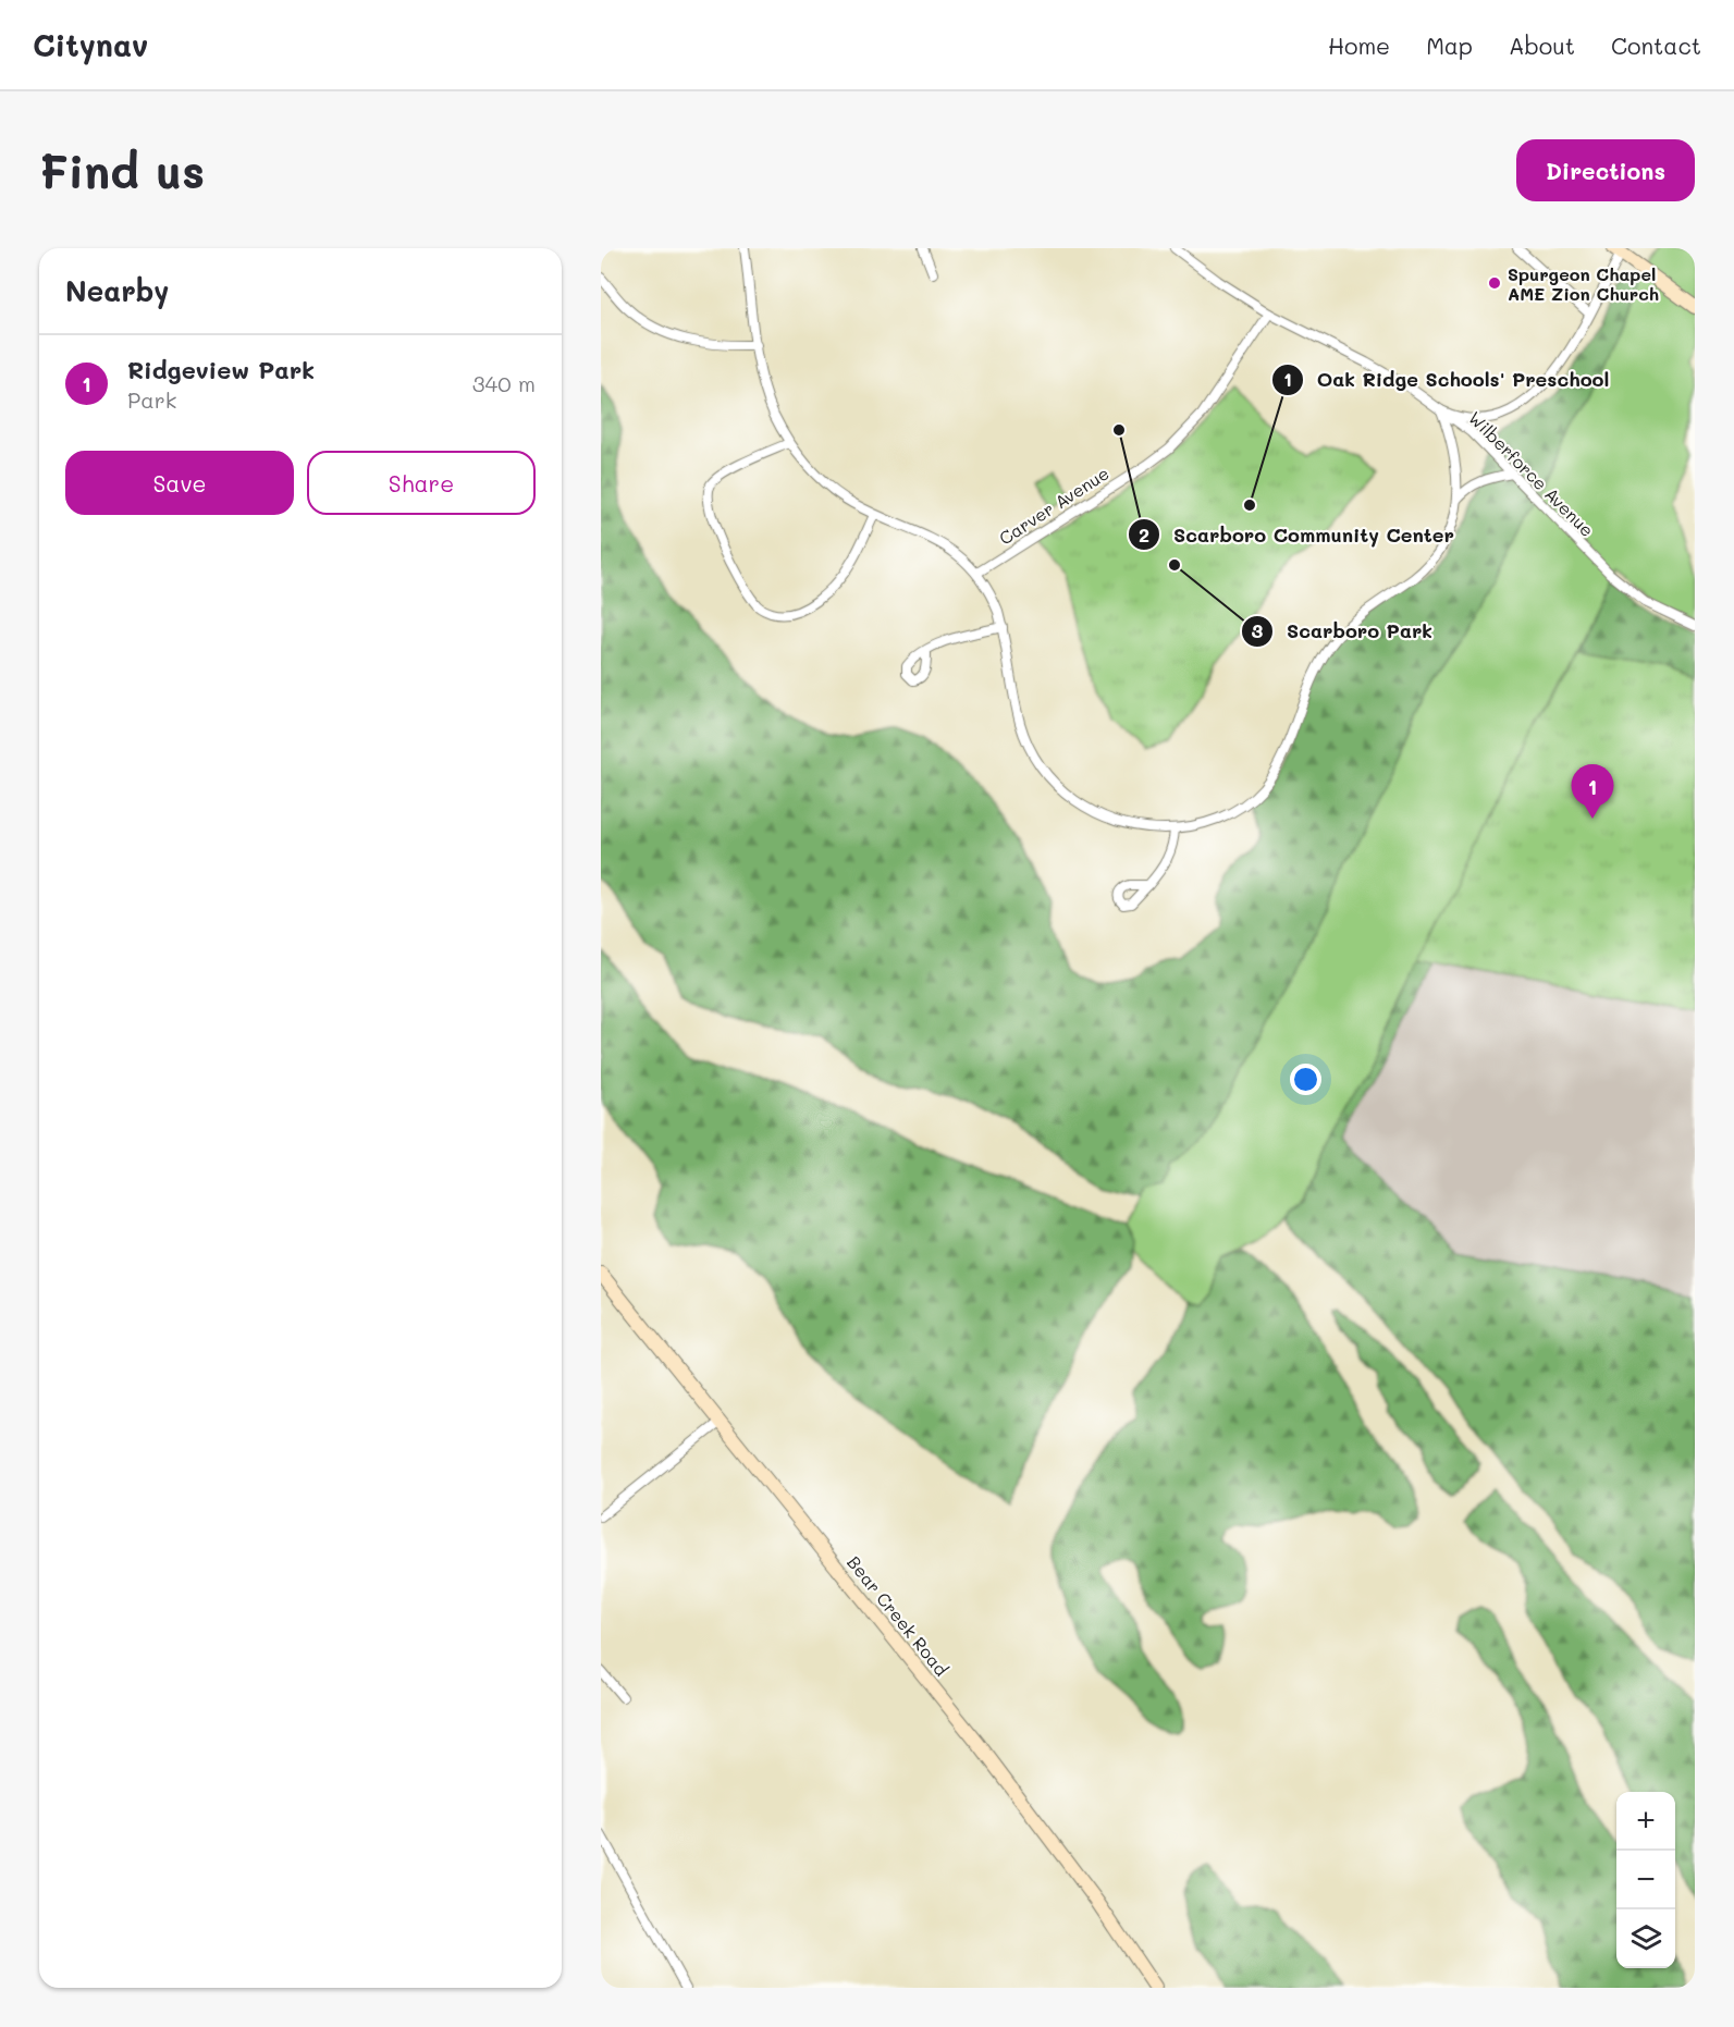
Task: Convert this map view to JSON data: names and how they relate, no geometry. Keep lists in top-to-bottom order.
{
  "streets": {
    "street": ["Wilberforce Avenue", "Carver Avenue", "Bear Creek Road"]
  },
  "crossings": [
    ["Wilberforce Avenue", "Carver Avenue"]
  ],
  "places": [
    "Spurgeon Chapel AME Zion Church",
    "Scarboro Community Center",
    "Oak Ridge Schools' Preschool",
    "Scarboro Park"
  ],
  "page": {
    "header": "Citynav",
    "nav": [
      "Home",
      "Map",
      "About",
      "Contact"
    ],
    "buttons": [
      "Directions",
      ["Save", "Share"]
    ],
    "title": "Find us",
    "heading": "Nearby",
    "list": [
      {
        "mark": "1",
        "name": "Ridgeview Park",
        "note": "Park",
        "value": "340 m"
      }
    ],
    "pins": "1",
    "map_buttons": ["+", "−"]
  }
}
